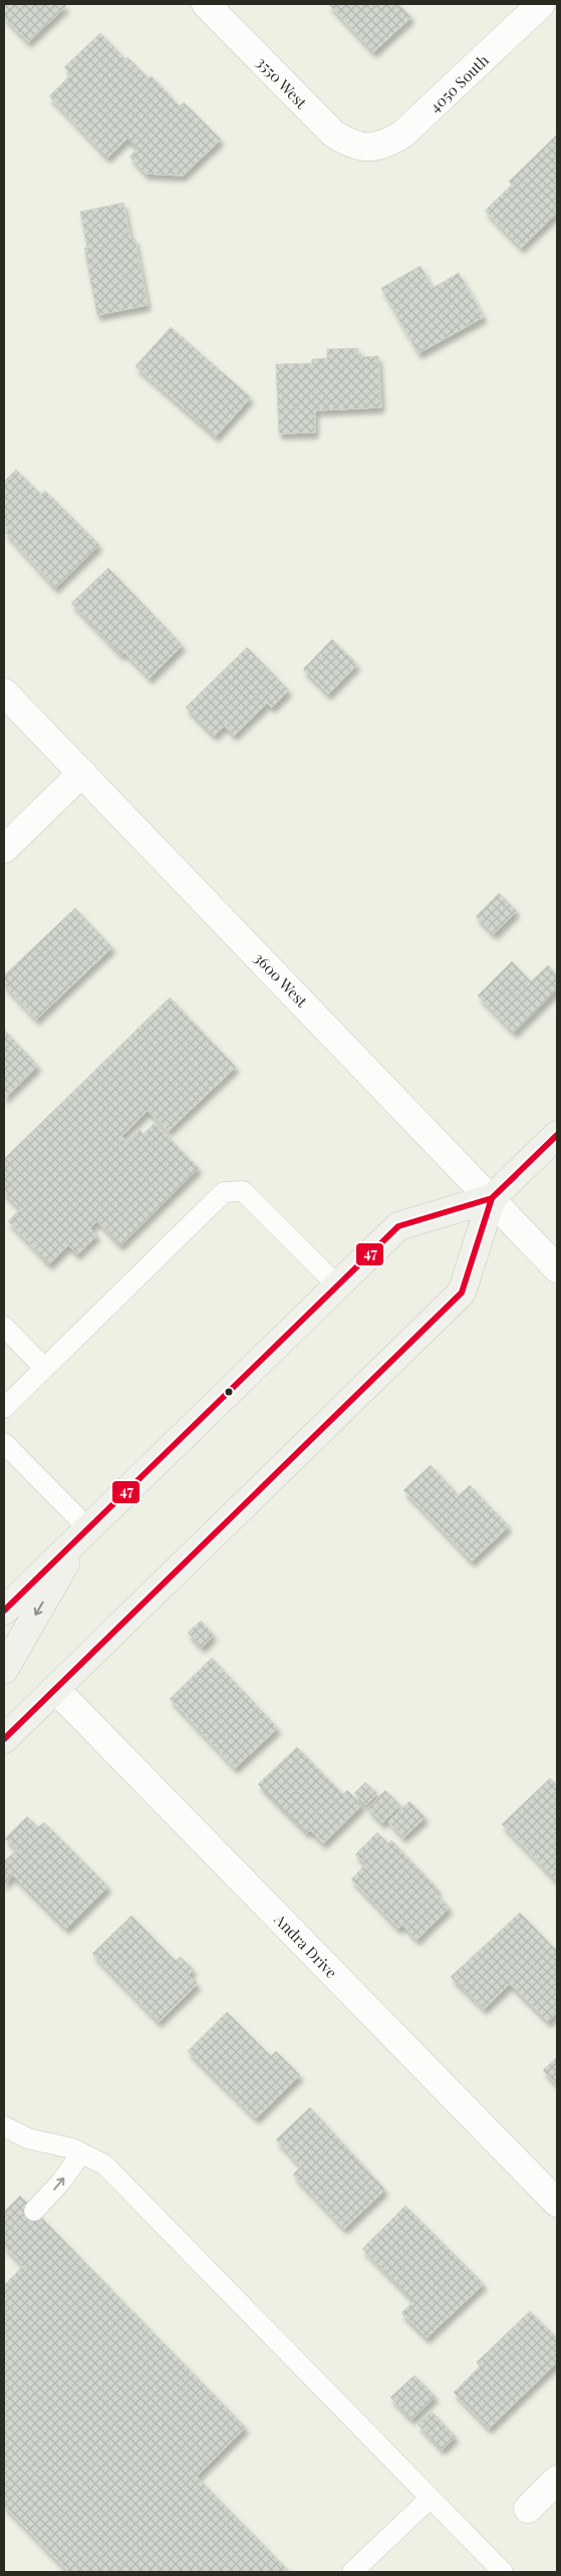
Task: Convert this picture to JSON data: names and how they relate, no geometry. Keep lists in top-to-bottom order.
{
  "streets": {
    "street": [
      "3550 West",
      "4050 South",
      "3600 West",
      "Andra Drive"
    ]
  },
  "crossings": [
    ["3550 West", "4050 South"]
  ],
  "lines": ["transit line 47"]
}
